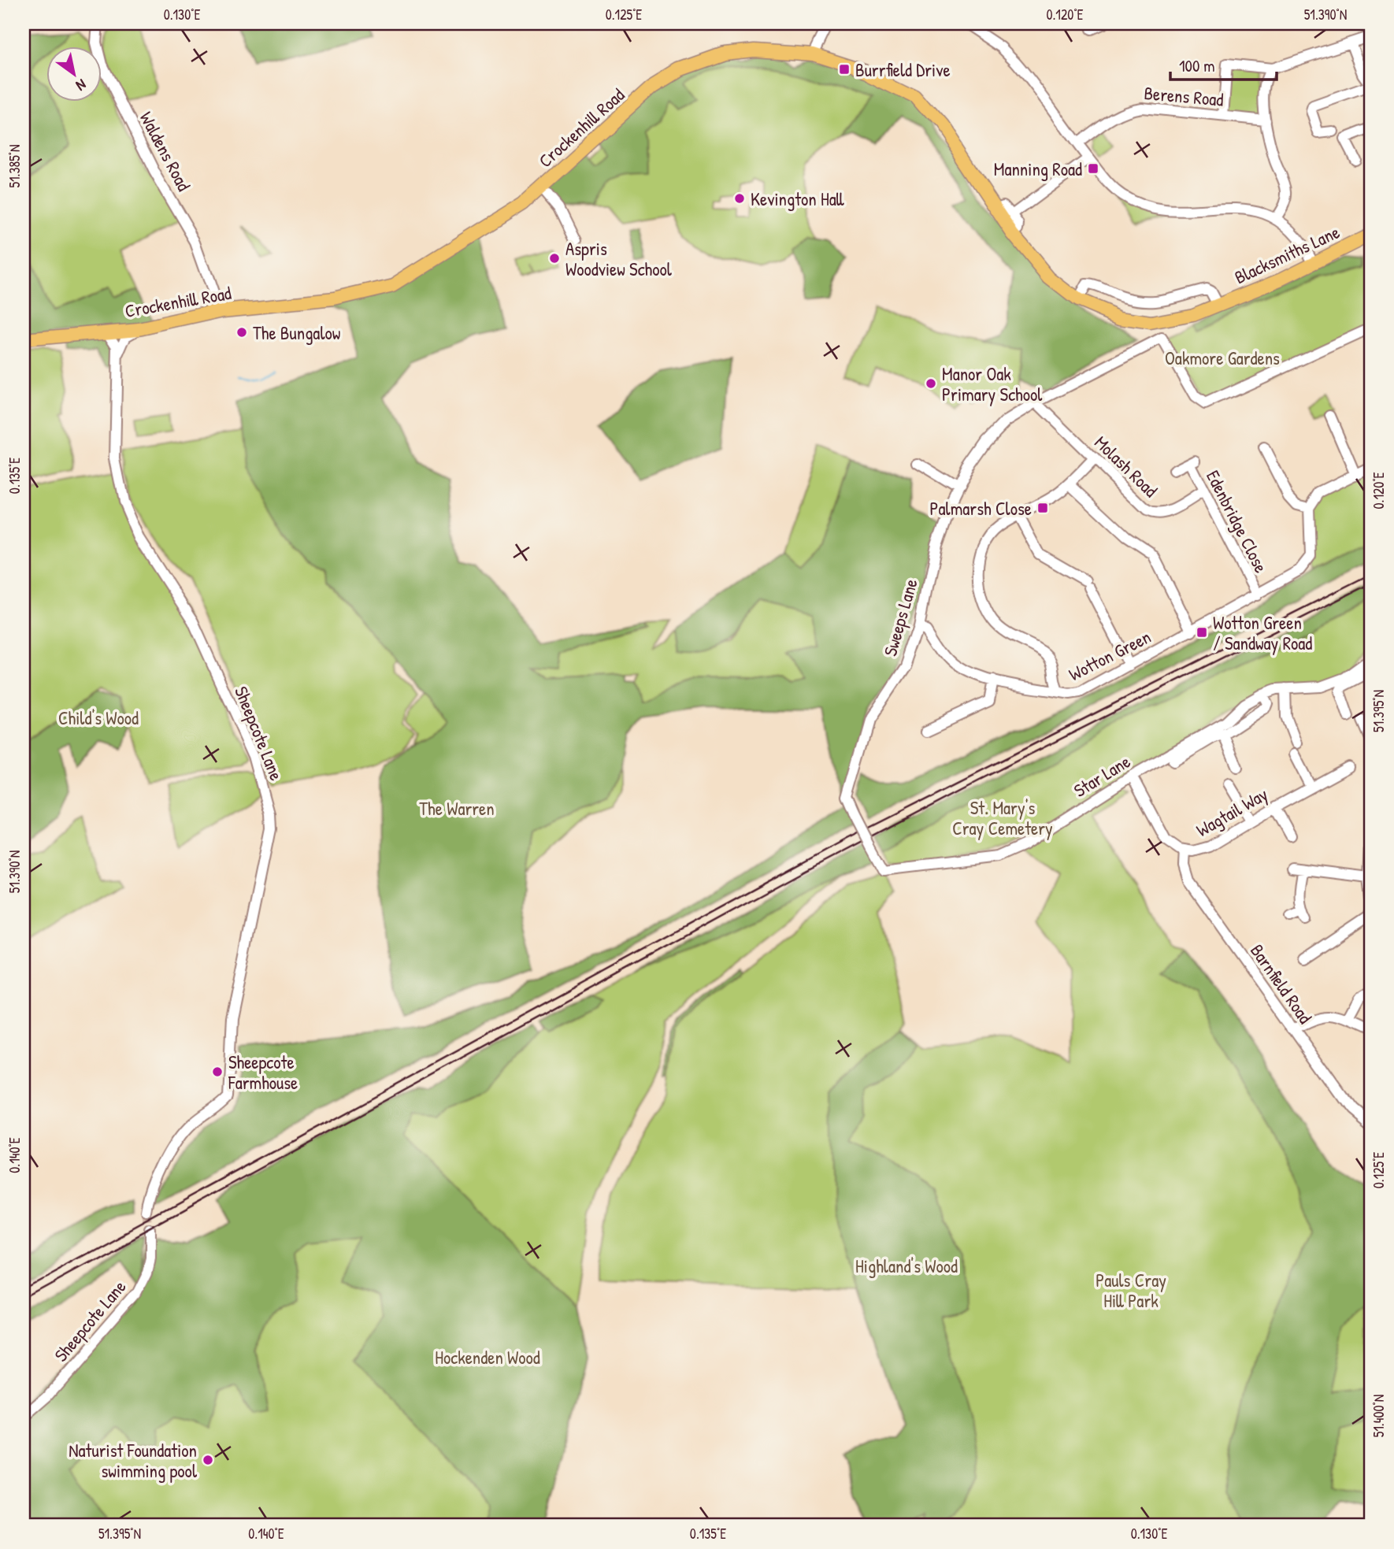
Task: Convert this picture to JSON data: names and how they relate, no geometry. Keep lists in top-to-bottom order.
{
  "streets": {
    "main road": ["Crockenhill Road", "Blacksmiths Lane"],
    "street": [
      "Berens Road",
      "Waldens Road",
      "Molash Road",
      "Edenbridge Close",
      "Sweeps Lane",
      "Wotton Green",
      "Sheepcote Lane",
      "Star Lane",
      "Wagtail Way",
      "Barnfield Road"
    ]
  },
  "crossings": [
    ["Crockenhill Road", "Waldens Road"],
    ["Crockenhill Road", "Blacksmiths Lane"],
    ["Crockenhill Road", "Sheepcote Lane"],
    ["Molash Road", "Edenbridge Close"],
    ["Molash Road", "Sweeps Lane"],
    ["Molash Road", "Wotton Green"],
    ["Edenbridge Close", "Wotton Green"],
    ["Sweeps Lane", "Star Lane"],
    ["Star Lane", "Wagtail Way"],
    ["Wagtail Way", "Barnfield Road"]
  ],
  "parks": [
    "Oakmore Gardens",
    "Child's Wood",
    "St. Mary's Cray Cemetery",
    "The Warren",
    "Highland's Wood",
    "Pauls Cray Hill Park",
    "Hockenden Wood"
  ],
  "places": {
    "transit": [
      "Burrfield Drive",
      "Manning Road",
      "Palmarsh Close",
      "Wotton Green / Sandway Road"
    ],
    "other": [
      "Kevington Hall",
      "Aspris Woodview School",
      "The Bungalow",
      "Manor Oak Primary School",
      "Sheepcote Farmhouse",
      "Naturist Foundation swimming pool"
    ]
  },
  "scale_bar": "100 m",
  "north": "bottom right",
  "coordinates": [
    "0.130°E",
    "0.125°E",
    "0.120°E",
    "51.390°N",
    "51.385°N",
    "0.135°E",
    "51.395°N",
    "0.140°E",
    "51.400°N"
  ]
}
